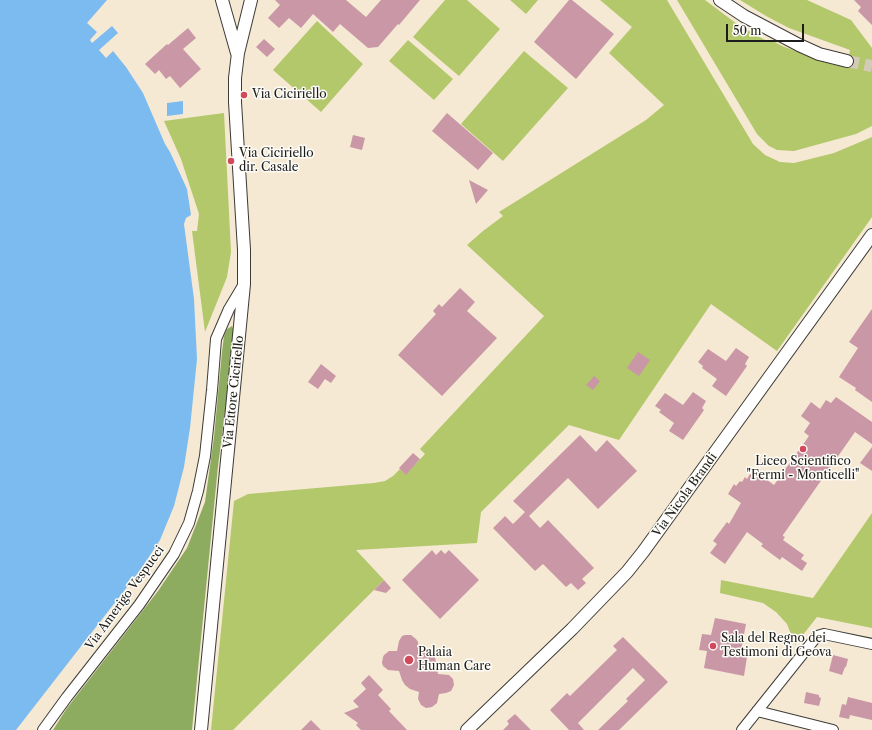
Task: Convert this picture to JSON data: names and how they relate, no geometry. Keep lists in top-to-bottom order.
{
  "streets": {
    "street": ["Via Ettore Ciciriello", "Via Nicola Brandi", "Via Amerigo Vespucci"]
  },
  "crossings": [
    ["Via Ettore Ciciriello", "Via Amerigo Vespucci"]
  ],
  "places": [
    "Via Ciciriello",
    "Via Ciciriello dir. Casale",
    "Liceo Scientifico \"Fermi - Monticelli\"",
    "Sala del Regno dei Testimoni di Geova",
    "Palaia Human Care"
  ],
  "scale_bar": "50 m"
}
